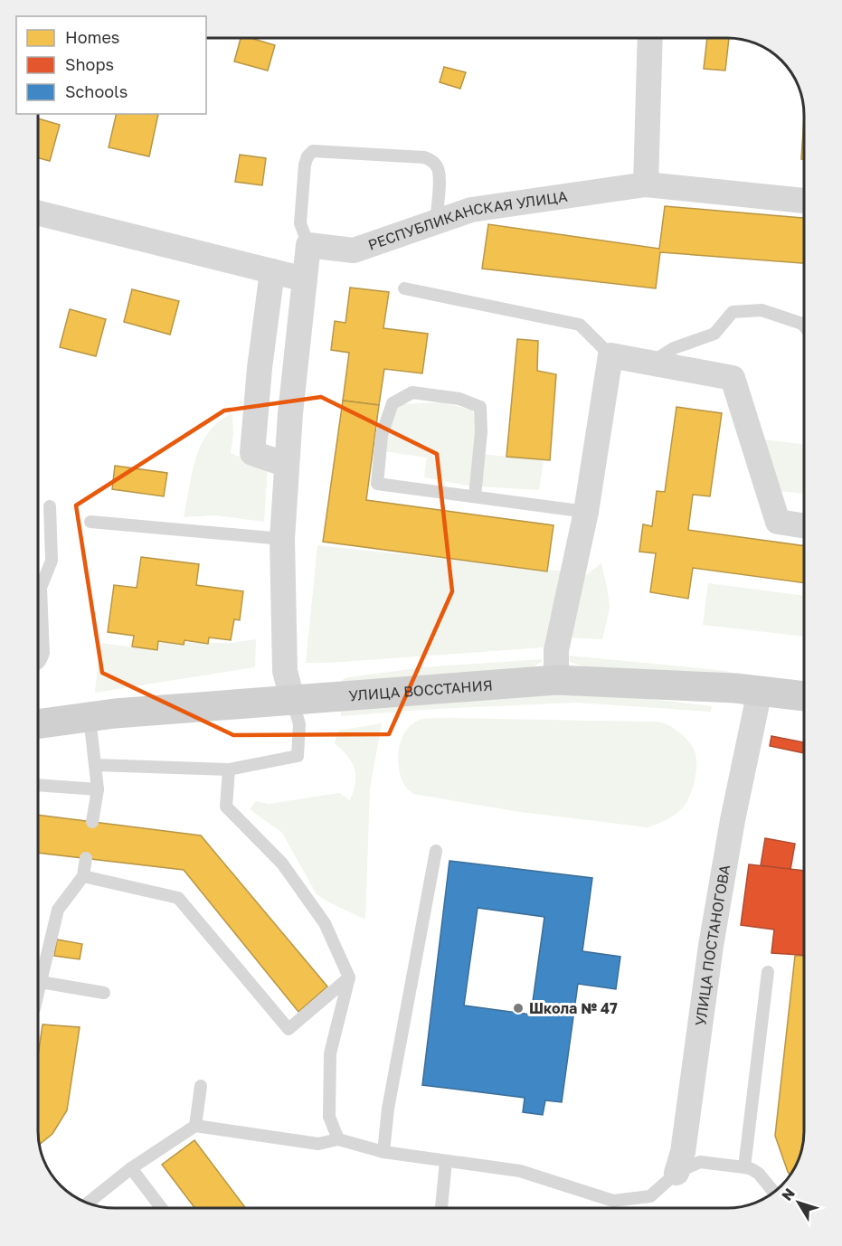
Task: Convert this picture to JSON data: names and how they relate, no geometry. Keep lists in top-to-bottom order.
{
  "streets": {
    "street": ["РЕСПУБЛИКАНСКАЯ УЛИЦА", "УЛИЦА ВОССТАНИЯ", "УЛИЦА ПОСТАНОГОВА"]
  },
  "crossings": [
    ["УЛИЦА ВОССТАНИЯ", "УЛИЦА ПОСТАНОГОВА"]
  ],
  "places": ["Школа № 47"],
  "legend": ["Homes", "Shops", "Schools"],
  "north": "top left"
}
